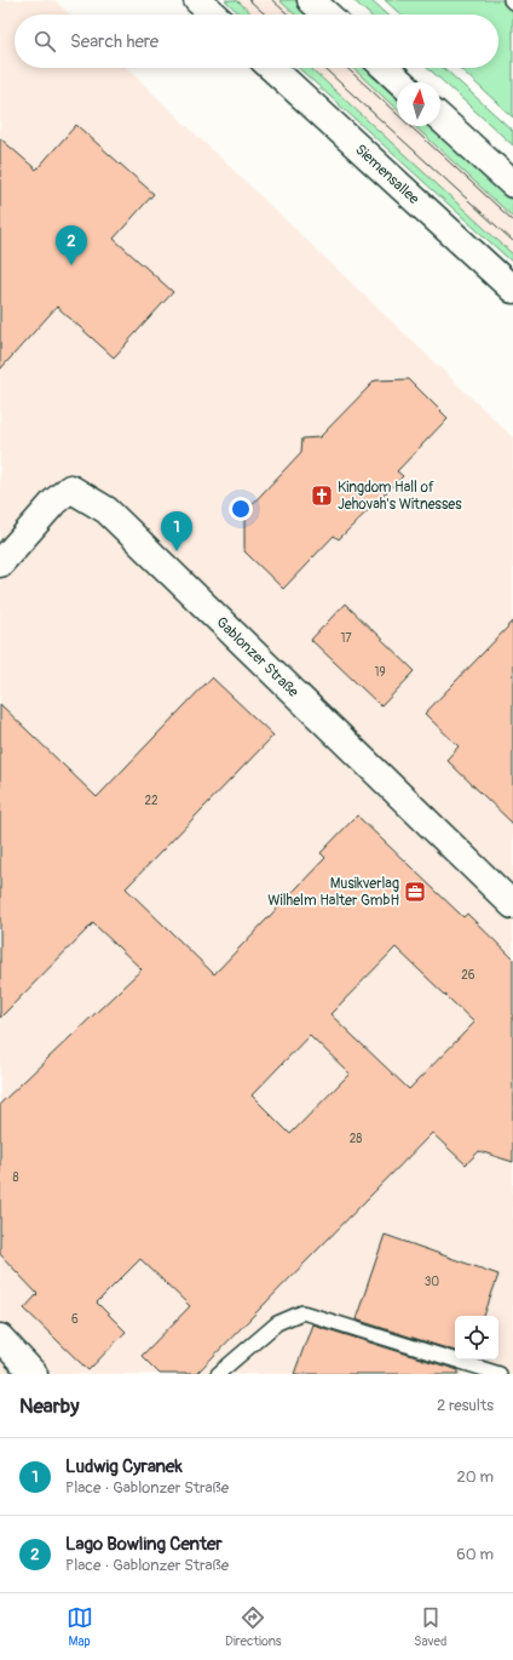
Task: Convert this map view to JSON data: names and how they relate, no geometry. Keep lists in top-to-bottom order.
{
  "streets": {
    "street": ["Siemensallee", "Gablonzer Straße"]
  },
  "places": {
    "church": ["Kingdom Hall of Jehovah's Witnesses"],
    "office": ["Musikverlag Wilhelm Halter GmbH"]
  },
  "house_numbers": [
    "17",
    "19",
    "22",
    "26",
    "28",
    "8",
    "30",
    "6"
  ],
  "north": "top",
  "page": {
    "search": "Search here",
    "pins": ["2", "1"],
    "heading": ["Nearby", "2 results"],
    "list": [
      {
        "mark": "1",
        "name": "Ludwig Cyranek",
        "note": "Place · Gablonzer Straße",
        "value": "20 m"
      },
      {
        "mark": "2",
        "name": "Lago Bowling Center",
        "note": "Place · Gablonzer Straße",
        "value": "60 m"
      }
    ],
    "nav": ["Map", "Directions", "Saved"]
  }
}
